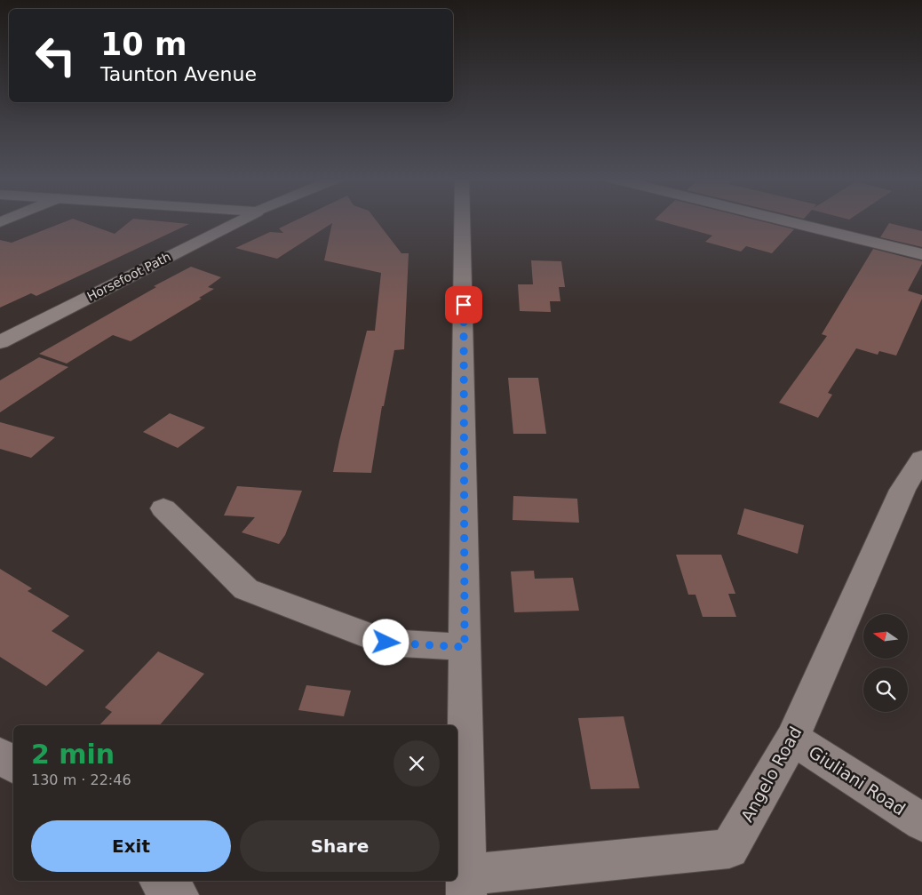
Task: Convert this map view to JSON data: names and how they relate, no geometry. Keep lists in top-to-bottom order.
{
  "streets": {
    "street": ["Horsefoot Path", "Angelo Road", "Giuliani Road"]
  },
  "crossings": [
    ["Angelo Road", "Giuliani Road"]
  ],
  "north": "left",
  "page": {
    "turn": ["10 m", "Taunton Avenue"],
    "heading": ["2 min", "130 m · 22:46"],
    "buttons": ["Exit", "Share"]
  }
}
